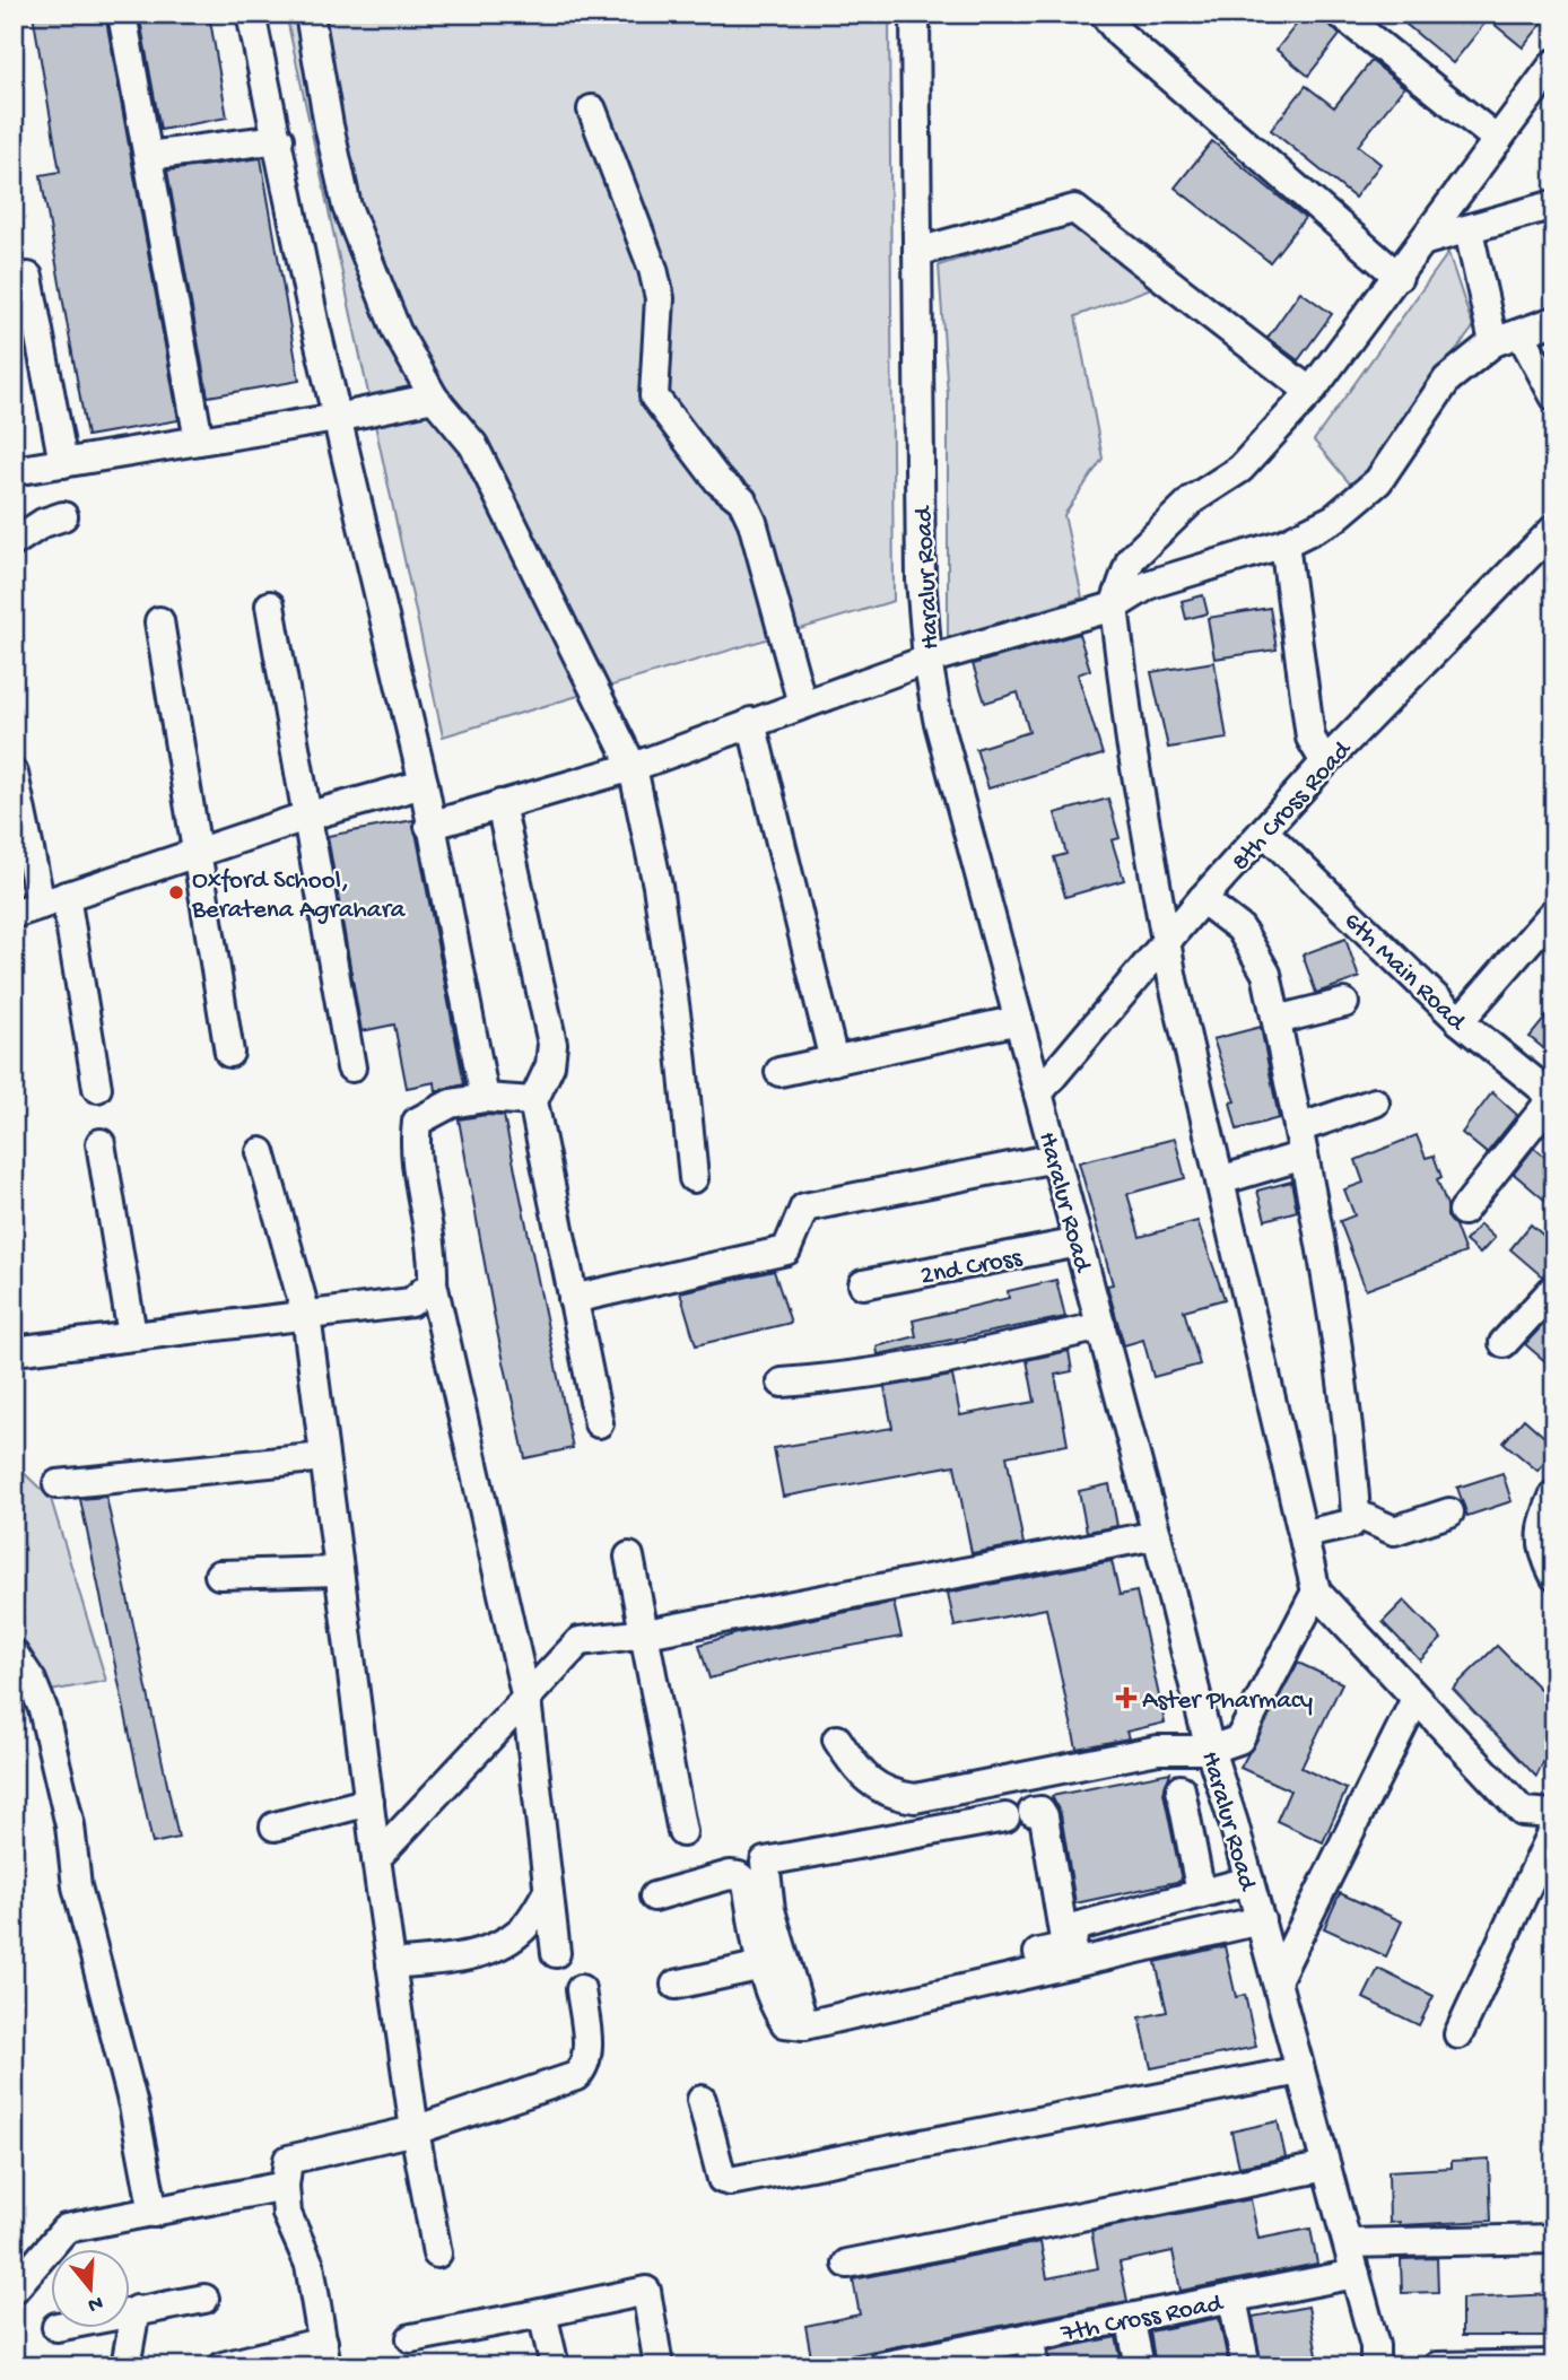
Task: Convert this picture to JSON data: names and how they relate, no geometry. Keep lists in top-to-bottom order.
{
  "streets": {
    "street": [
      "Haralur Road",
      "8th Cross Road",
      "6th Main Road",
      "2nd Cross",
      "7th Cross Road"
    ]
  },
  "crossings": [
    ["Haralur Road", "8th Cross Road"],
    ["Haralur Road", "2nd Cross"],
    ["Haralur Road", "7th Cross Road"],
    ["8th Cross Road", "6th Main Road"]
  ],
  "places": {
    "other": ["Oxford School, Beratena Agrahara"],
    "health": ["Aster Pharmacy"]
  },
  "north": "bottom"
}
